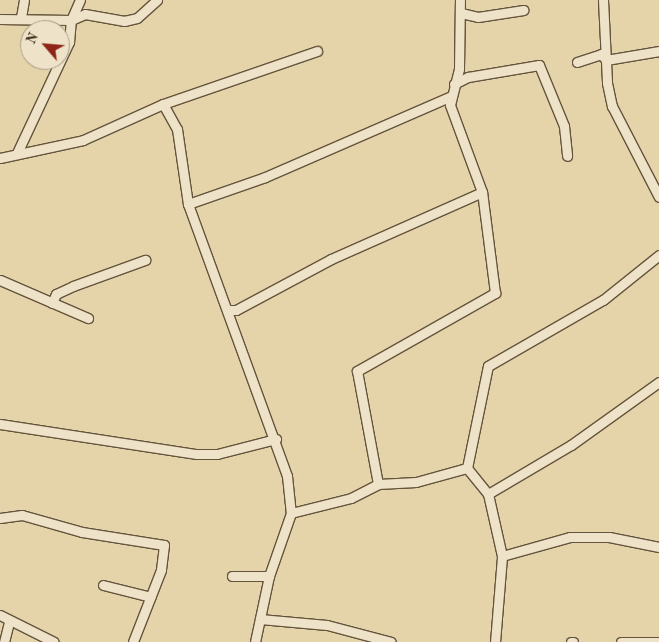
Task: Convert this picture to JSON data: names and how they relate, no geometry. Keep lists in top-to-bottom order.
{
  "north": "top left"
}
